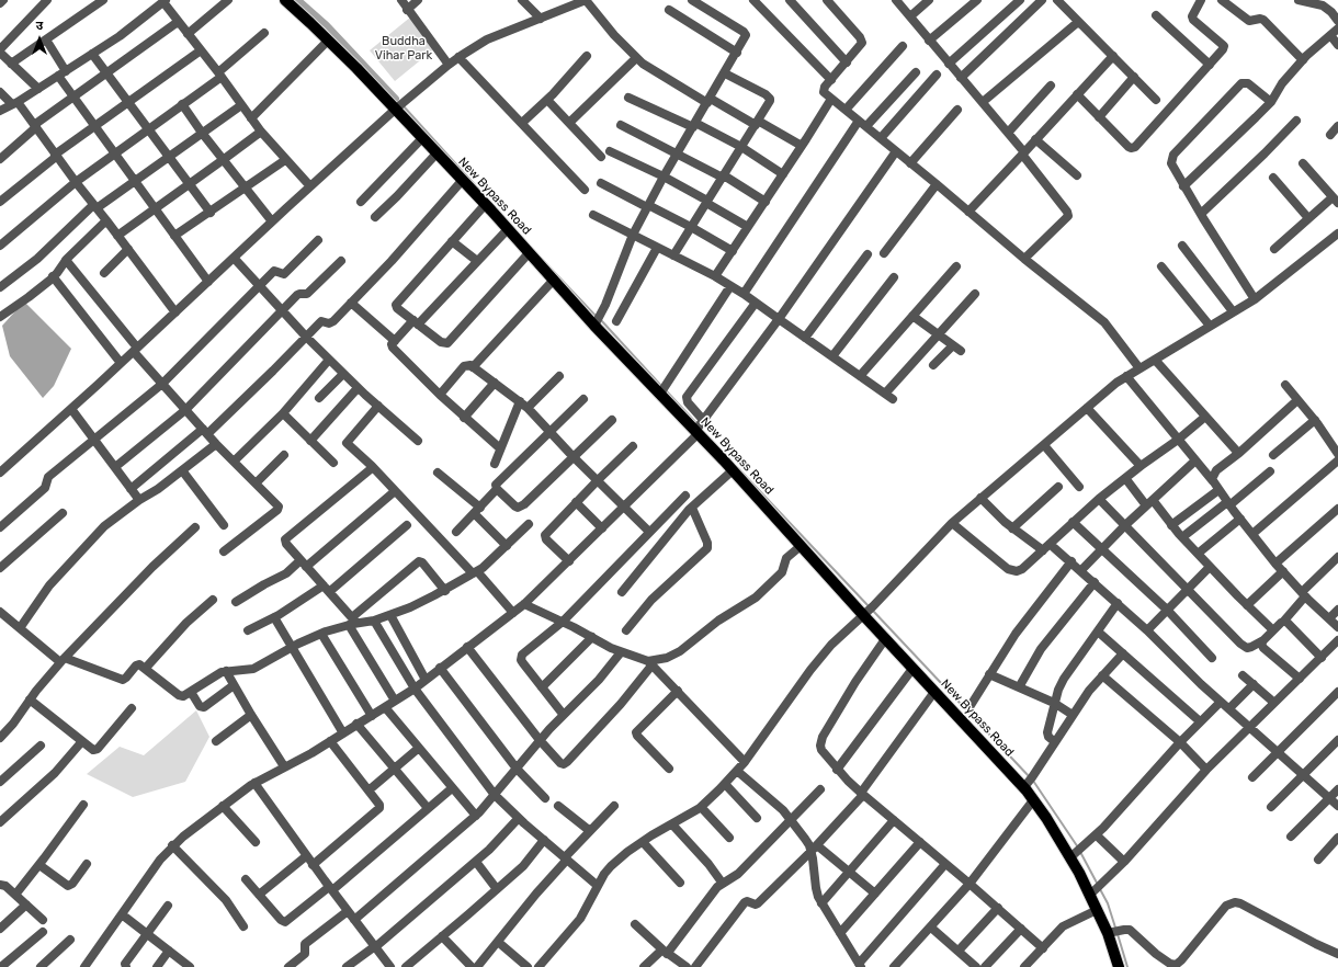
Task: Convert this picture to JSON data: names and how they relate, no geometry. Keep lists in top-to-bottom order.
{
  "streets": {
    "main road": ["New Bypass Road"]
  },
  "parks": ["Buddha Vihar Park"],
  "north": "top"
}
